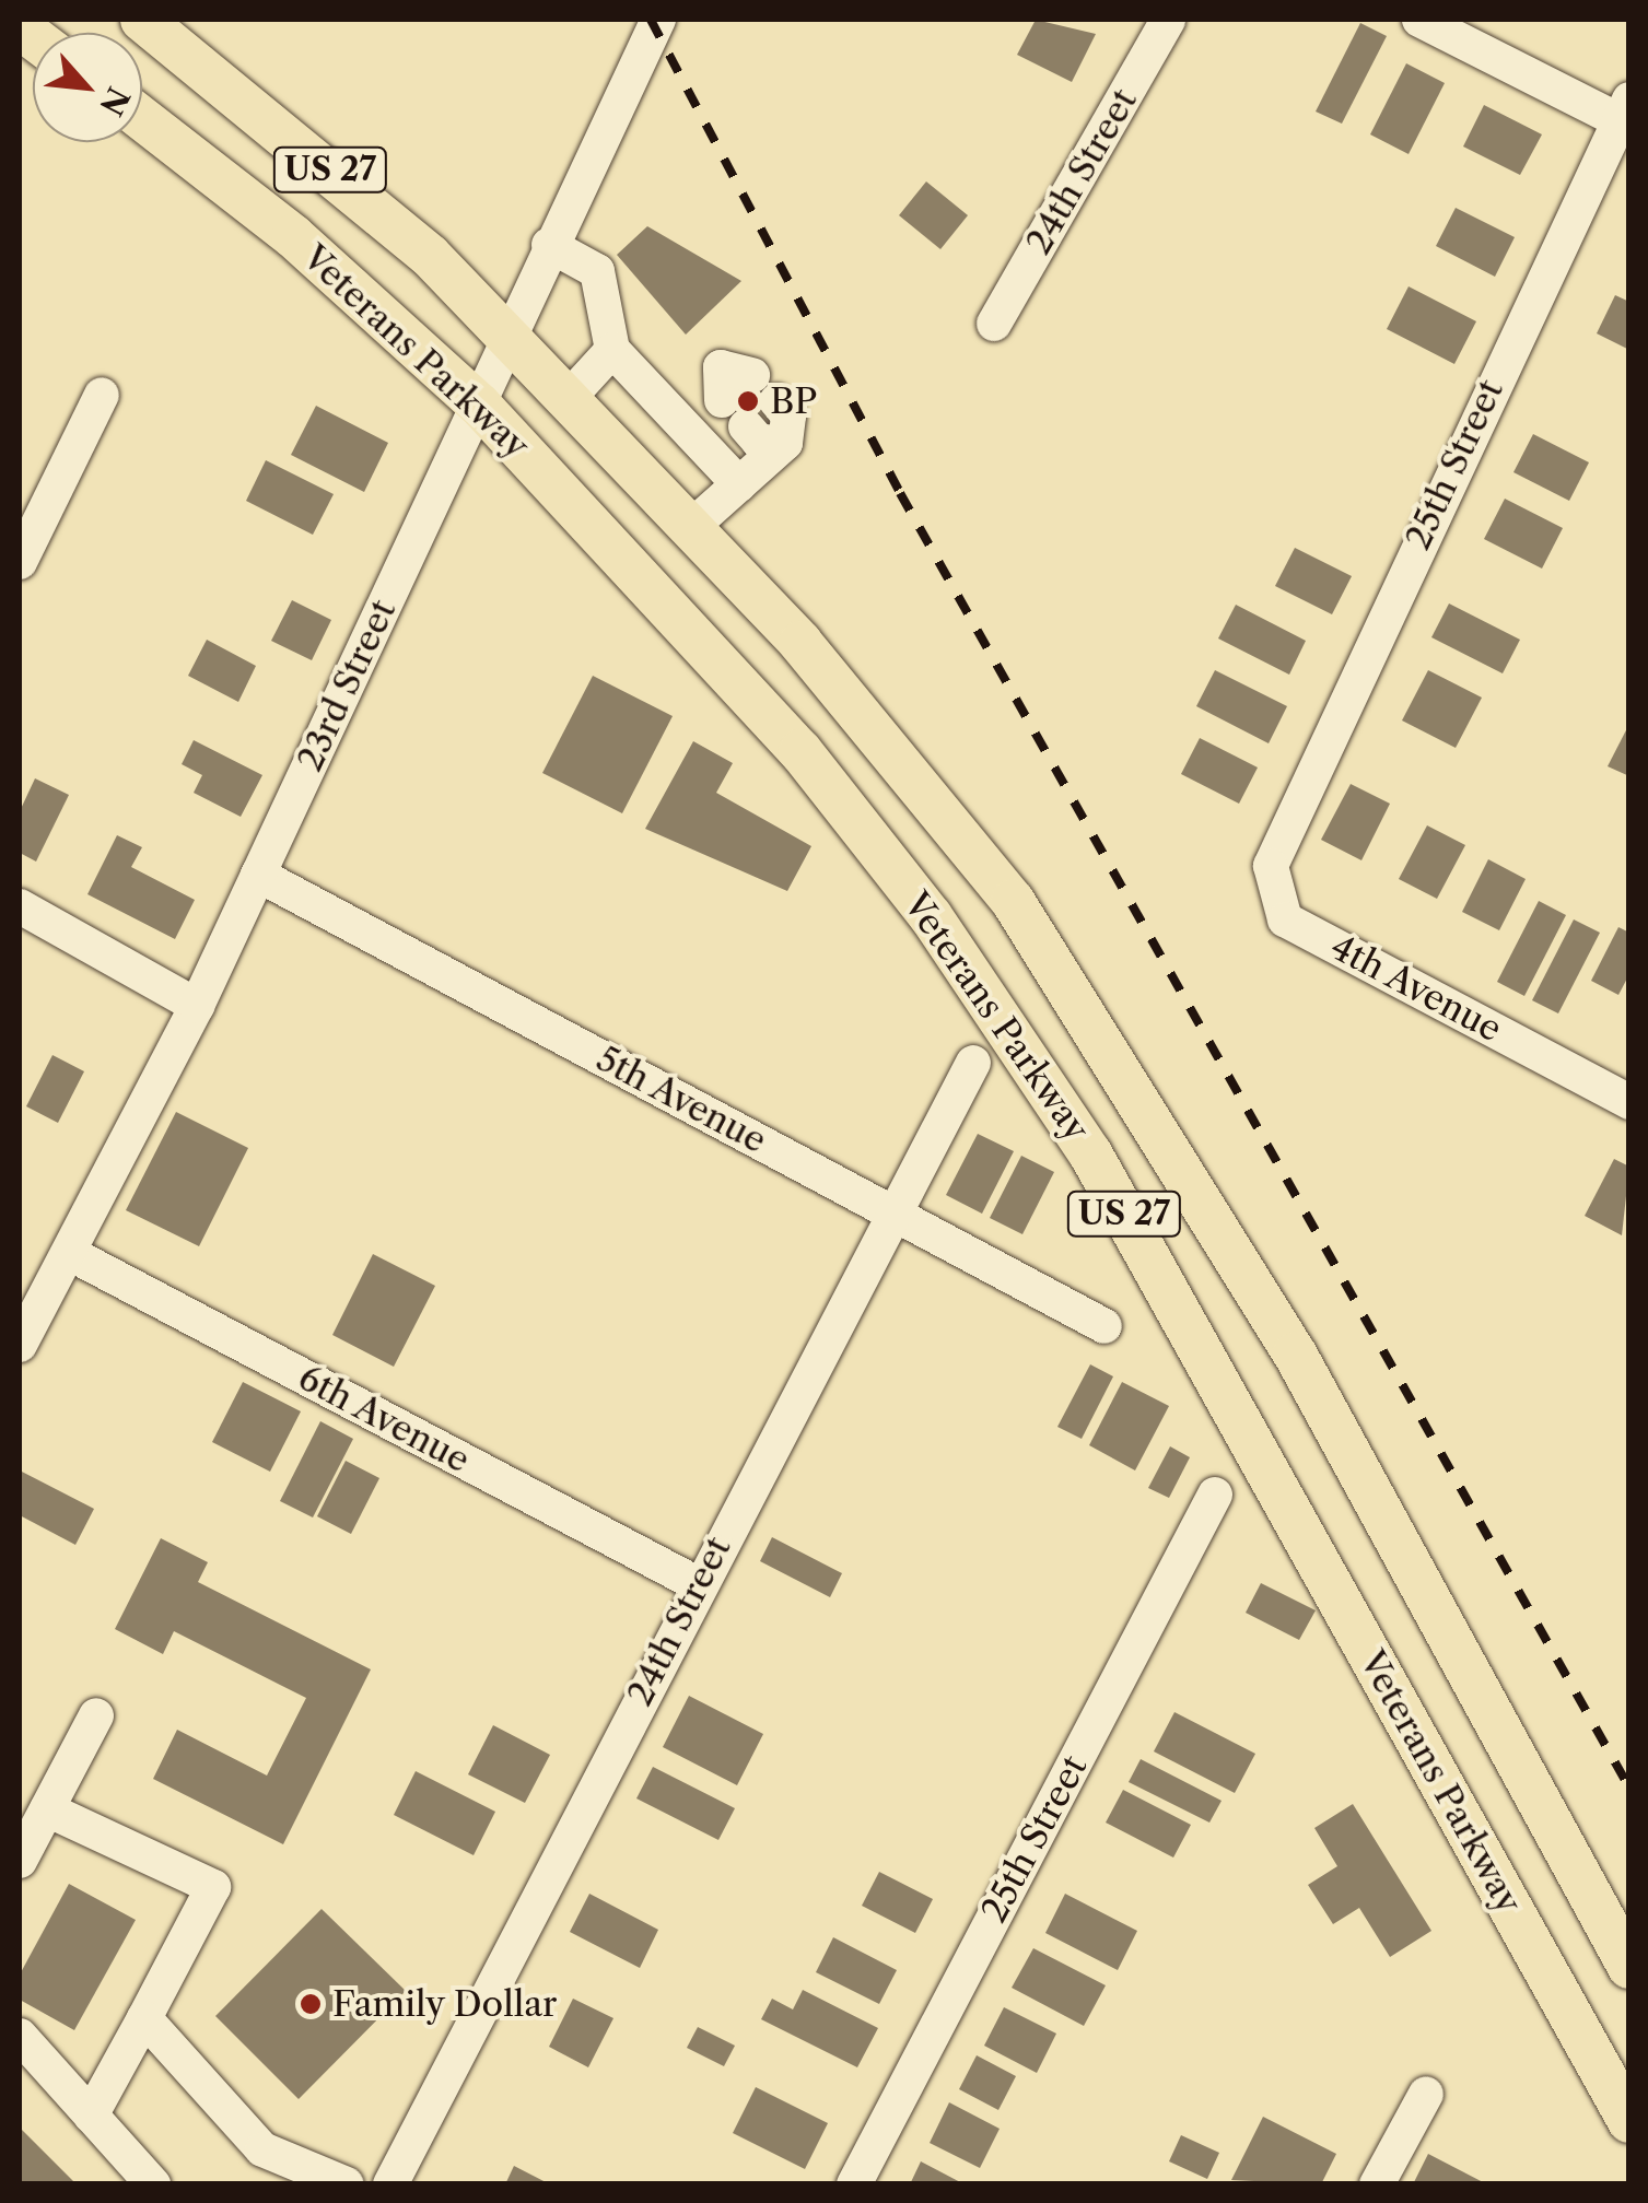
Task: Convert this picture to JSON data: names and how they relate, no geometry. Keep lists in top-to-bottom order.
{
  "streets": {
    "main road": ["US 27", "Veterans Parkway"],
    "street": [
      "24th Street",
      "25th Street",
      "23rd Street",
      "4th Avenue",
      "5th Avenue",
      "6th Avenue"
    ]
  },
  "crossings": [
    ["24th Street", "5th Avenue"],
    ["24th Street", "6th Avenue"],
    ["Veterans Parkway", "23rd Street"],
    ["25th Street", "4th Avenue"],
    ["23rd Street", "5th Avenue"],
    ["23rd Street", "6th Avenue"]
  ],
  "places": ["BP", "Family Dollar"],
  "north": "bottom right"
}
